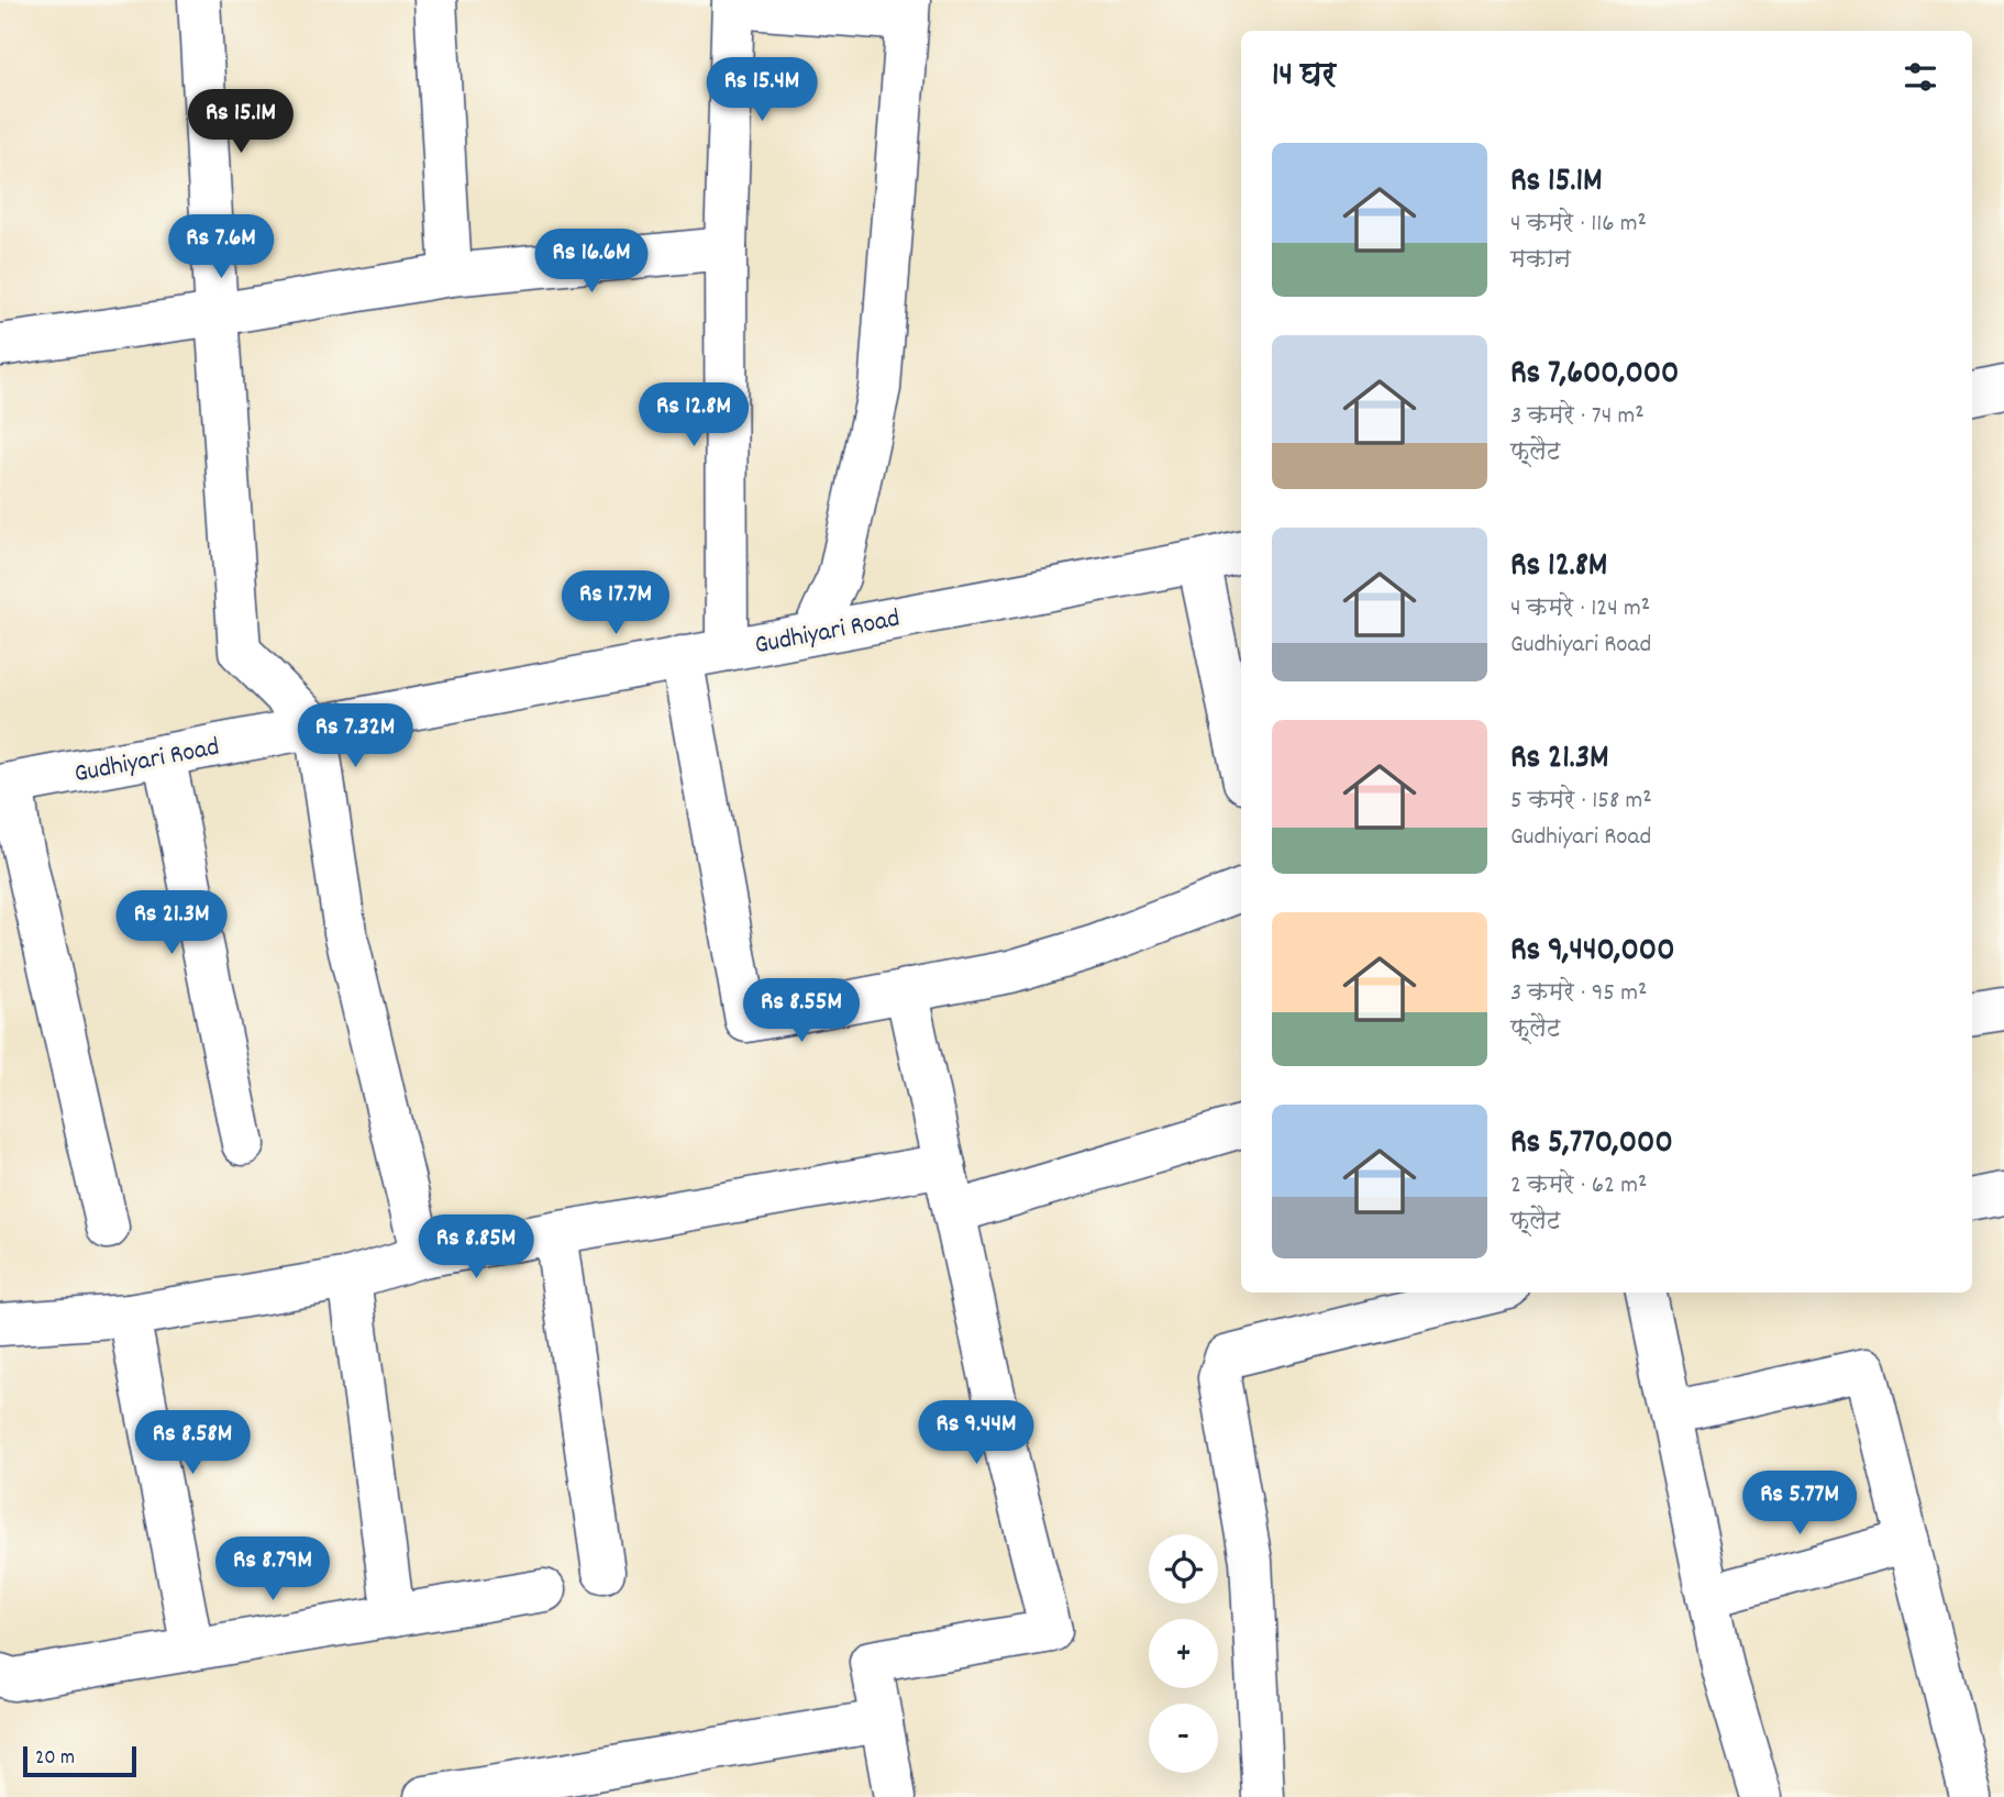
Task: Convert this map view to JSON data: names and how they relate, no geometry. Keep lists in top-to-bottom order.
{
  "streets": {
    "street": ["Gudhiyari Road"]
  },
  "scale_bar": "20 m",
  "page": {
    "heading": "14 घर",
    "price": [
      "Rs 15.4M",
      "Rs 15.1M",
      "Rs 7.6M",
      "Rs 16.6M",
      "Rs 12.8M",
      "Rs 17.7M",
      "Rs 7.32M",
      "Rs 21.3M",
      "Rs 8.55M",
      "Rs 8.85M",
      "Rs 9.44M",
      "Rs 8.58M",
      "Rs 5.77M",
      "Rs 8.79M"
    ],
    "list": [
      {
        "name": "Rs 15.1M",
        "note": "4 कमरे · 116 m² · मकान"
      },
      {
        "name": "Rs 7,600,000",
        "note": "3 कमरे · 74 m² · फ़्लैट"
      },
      {
        "name": "Rs 12.8M",
        "note": "4 कमरे · 124 m² · Gudhiyari Road"
      },
      {
        "name": "Rs 21.3M",
        "note": "5 कमरे · 158 m² · Gudhiyari Road"
      },
      {
        "name": "Rs 9,440,000",
        "note": "3 कमरे · 95 m² · फ़्लैट"
      },
      {
        "name": "Rs 5,770,000",
        "note": "2 कमरे · 62 m² · फ़्लैट"
      }
    ],
    "map_buttons": ["+", "−"],
    "scale": "20 m"
  }
}
